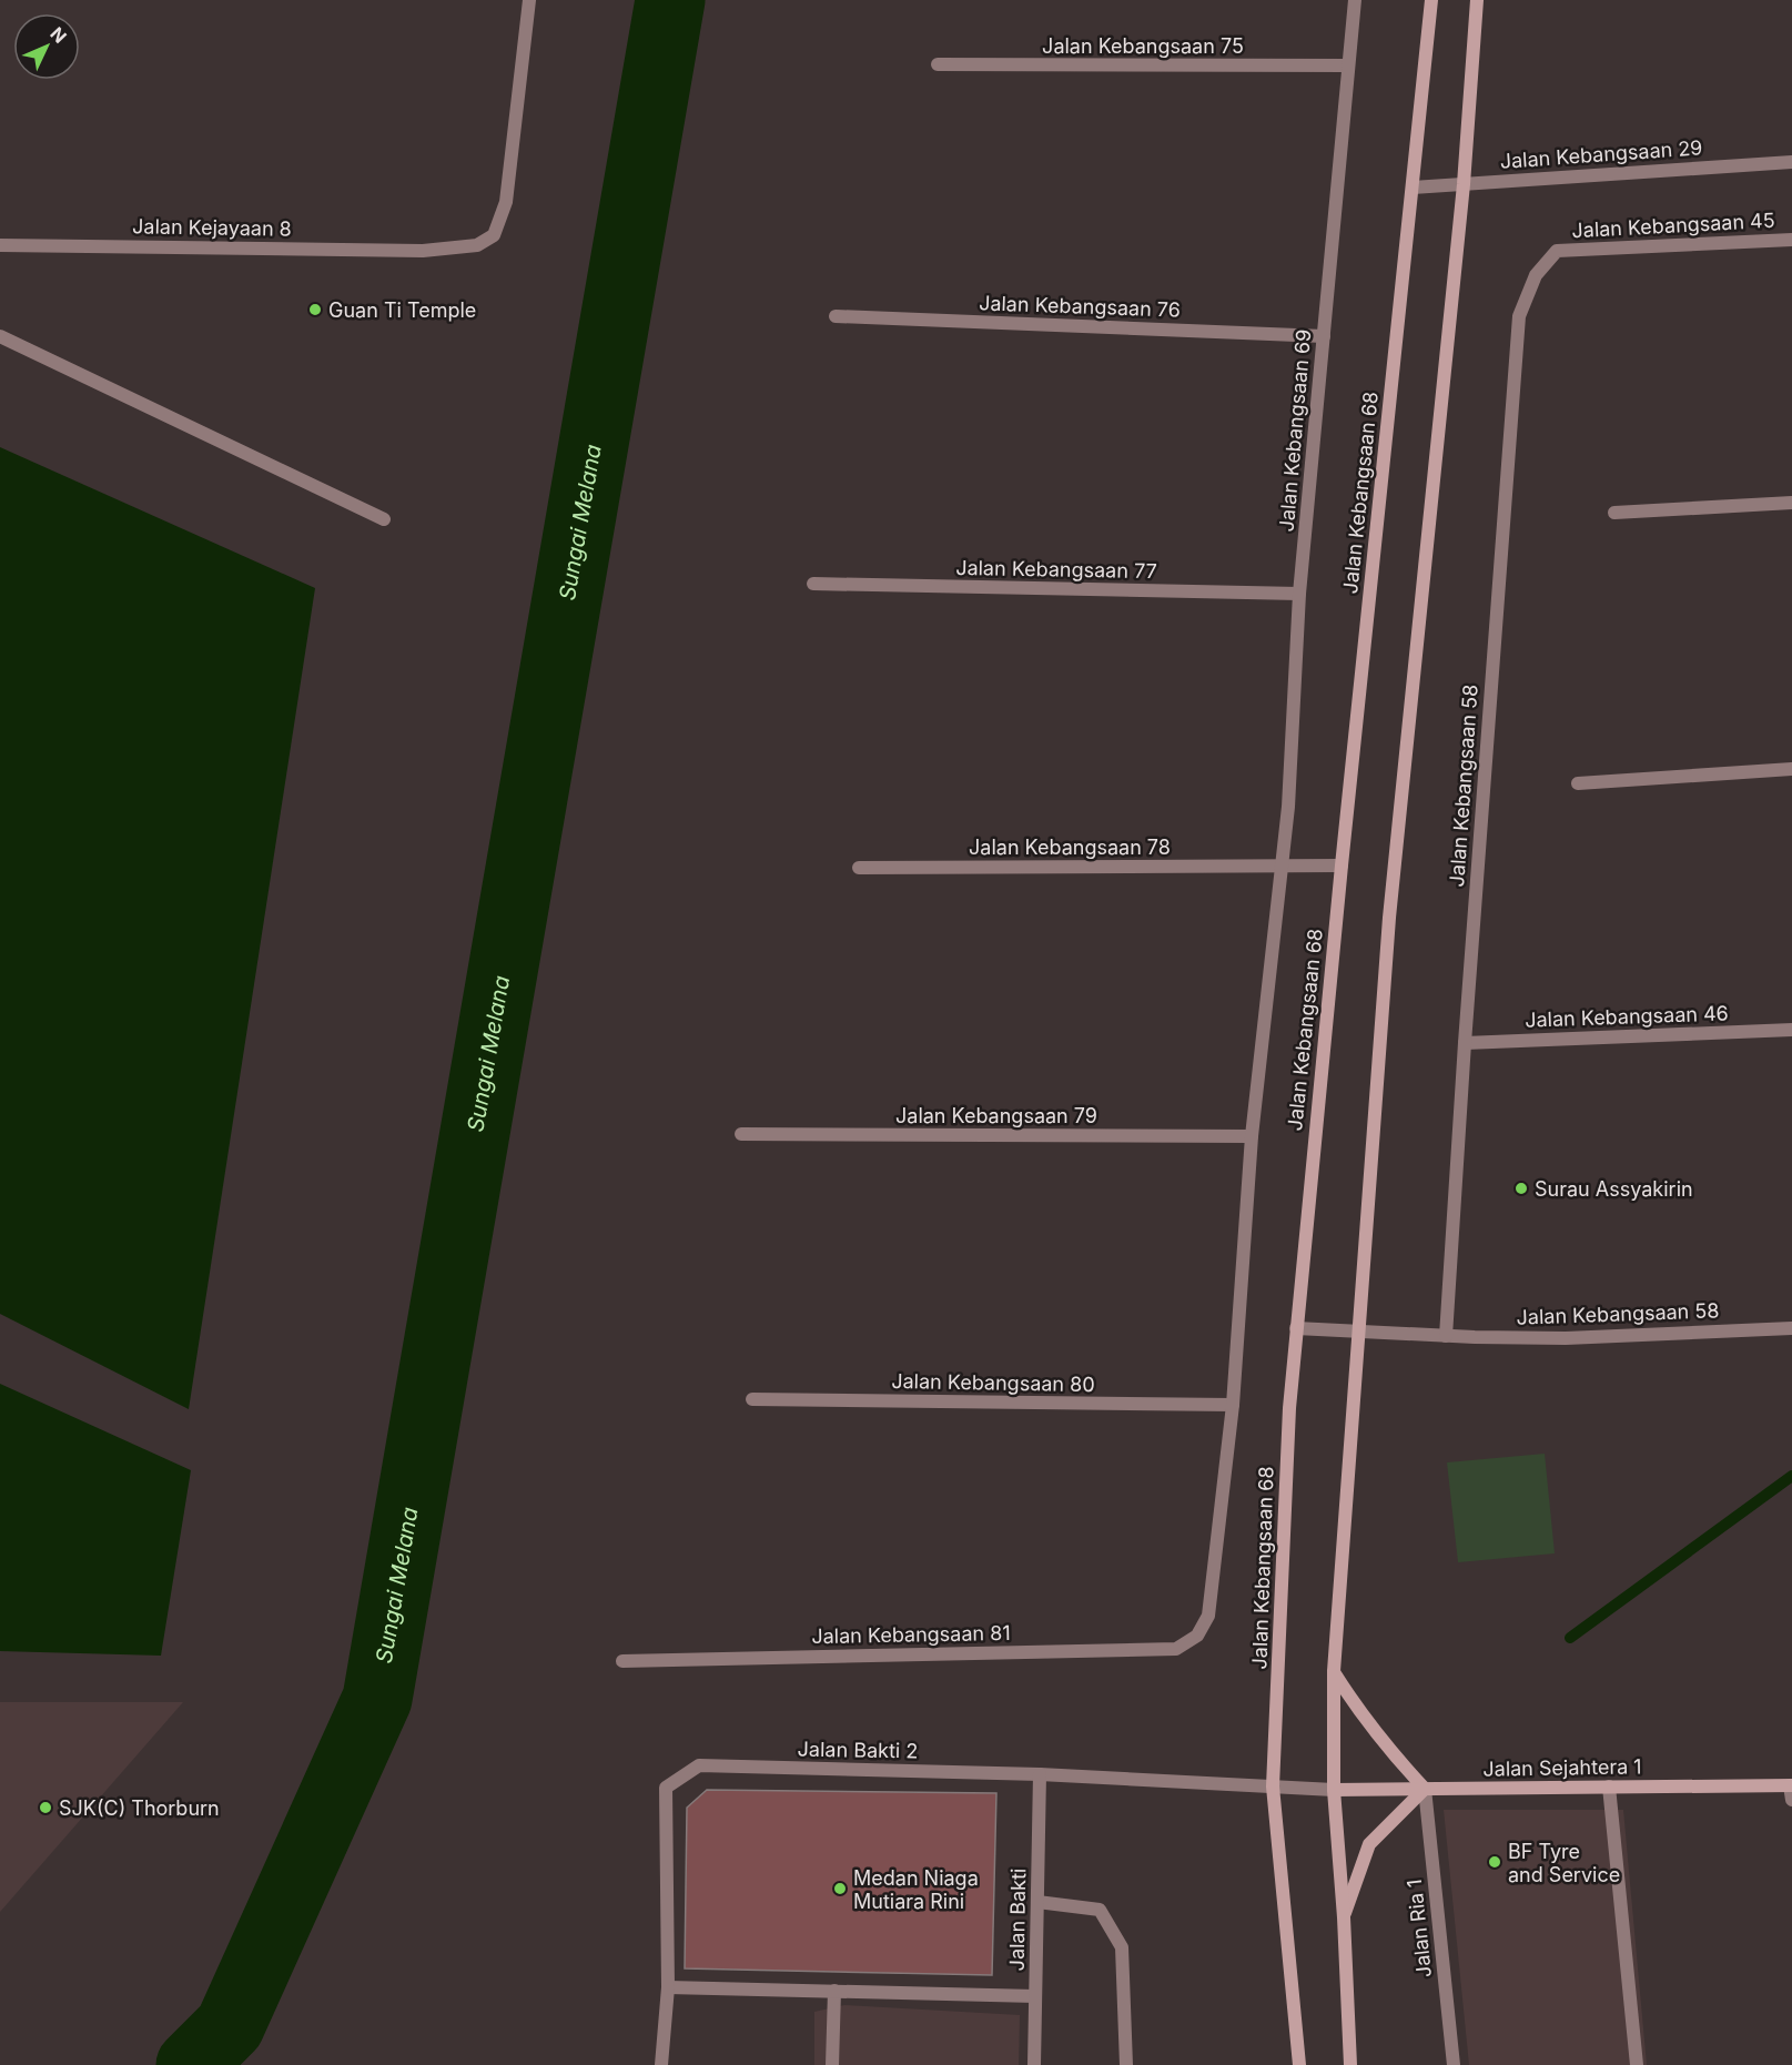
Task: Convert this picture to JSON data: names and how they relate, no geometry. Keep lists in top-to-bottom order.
{
  "streets": {
    "street": [
      "Jalan Kebangsaan 75",
      "Jalan Kebangsaan 29",
      "Jalan Kebangsaan 45",
      "Jalan Kejayaan 8",
      "Jalan Kebangsaan 76",
      "Jalan Kebangsaan 69",
      "Jalan Kebangsaan 68",
      "Jalan Kebangsaan 77",
      "Jalan Kebangsaan 58",
      "Jalan Kebangsaan 78",
      "Jalan Kebangsaan 46",
      "Jalan Kebangsaan 79",
      "Jalan Kebangsaan 80",
      "Jalan Kebangsaan 81",
      "Jalan Bakti 2",
      "Jalan Sejahtera 1",
      "Jalan Bakti",
      "Jalan Ria 1"
    ]
  },
  "crossings": [
    ["Jalan Kebangsaan 75", "Jalan Kebangsaan 69"],
    ["Jalan Kebangsaan 29", "Jalan Kebangsaan 68"],
    ["Jalan Kebangsaan 45", "Jalan Kebangsaan 58"],
    ["Jalan Kebangsaan 76", "Jalan Kebangsaan 69"],
    ["Jalan Kebangsaan 69", "Jalan Kebangsaan 77"],
    ["Jalan Kebangsaan 69", "Jalan Kebangsaan 78"],
    ["Jalan Kebangsaan 69", "Jalan Kebangsaan 79"],
    ["Jalan Kebangsaan 69", "Jalan Kebangsaan 80"],
    ["Jalan Kebangsaan 69", "Jalan Kebangsaan 81"],
    ["Jalan Kebangsaan 68", "Jalan Kebangsaan 58"],
    ["Jalan Kebangsaan 68", "Jalan Kebangsaan 78"],
    ["Jalan Kebangsaan 68", "Jalan Bakti 2"],
    ["Jalan Kebangsaan 58", "Jalan Kebangsaan 46"],
    ["Jalan Bakti 2", "Jalan Sejahtera 1"],
    ["Jalan Bakti 2", "Jalan Bakti"],
    ["Jalan Sejahtera 1", "Jalan Ria 1"]
  ],
  "water": ["Sungai Melana"],
  "places": [
    "Guan Ti Temple",
    "Surau Assyakirin",
    "SJK(C) Thorburn",
    "BF Tyre and Service",
    "Medan Niaga Mutiara Rini"
  ],
  "north": "top right"
}
